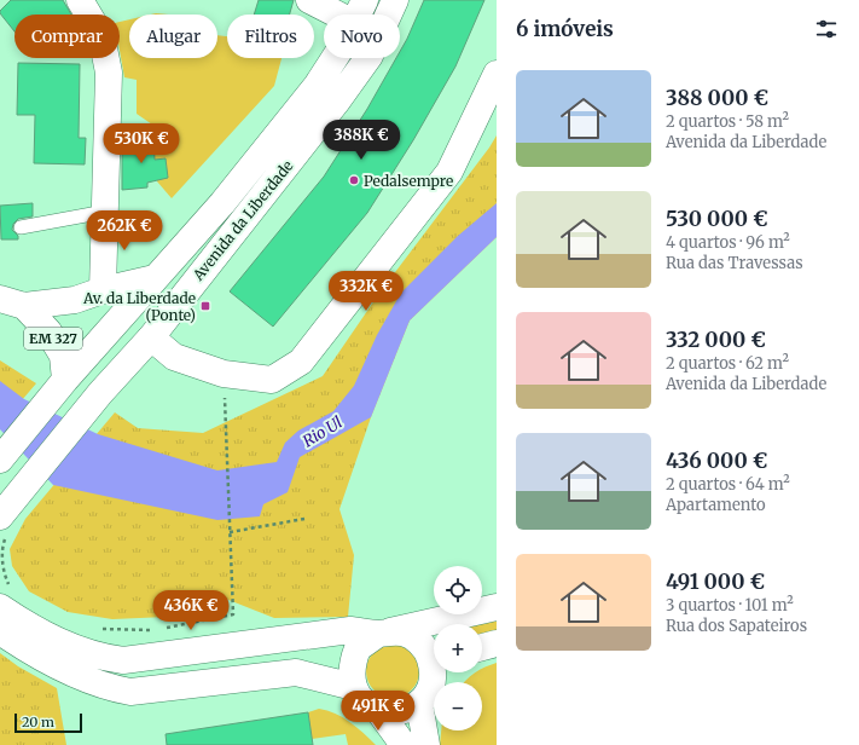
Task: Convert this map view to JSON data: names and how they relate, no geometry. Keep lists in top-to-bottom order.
{
  "streets": {
    "main road": ["Avenida da Liberdade", "EM 327"]
  },
  "crossings": [
    ["Avenida da Liberdade", "EM 327"]
  ],
  "water": ["Rio Ul"],
  "places": {
    "other": ["Pedalsempre"],
    "transit": ["Av. da Liberdade (Ponte)"]
  },
  "scale_bar": "20 m",
  "page": {
    "heading": "6 imóveis",
    "chip": [
      "Comprar",
      "Alugar",
      "Filtros",
      "Novo"
    ],
    "list": [
      {
        "name": "388 000 €",
        "note": "2 quartos · 58 m² · Avenida da Liberdade"
      },
      {
        "name": "530 000 €",
        "note": "4 quartos · 96 m² · Rua das Travessas"
      },
      {
        "name": "332 000 €",
        "note": "2 quartos · 62 m² · Avenida da Liberdade"
      },
      {
        "name": "436 000 €",
        "note": "2 quartos · 64 m² · Apartamento"
      },
      {
        "name": "491 000 €",
        "note": "3 quartos · 101 m² · Rua dos Sapateiros"
      }
    ],
    "price": [
      "388K €",
      "530K €",
      "262K €",
      "332K €",
      "436K €",
      "491K €"
    ],
    "map_buttons": ["+", "−"],
    "scale": "20 m"
  }
}
